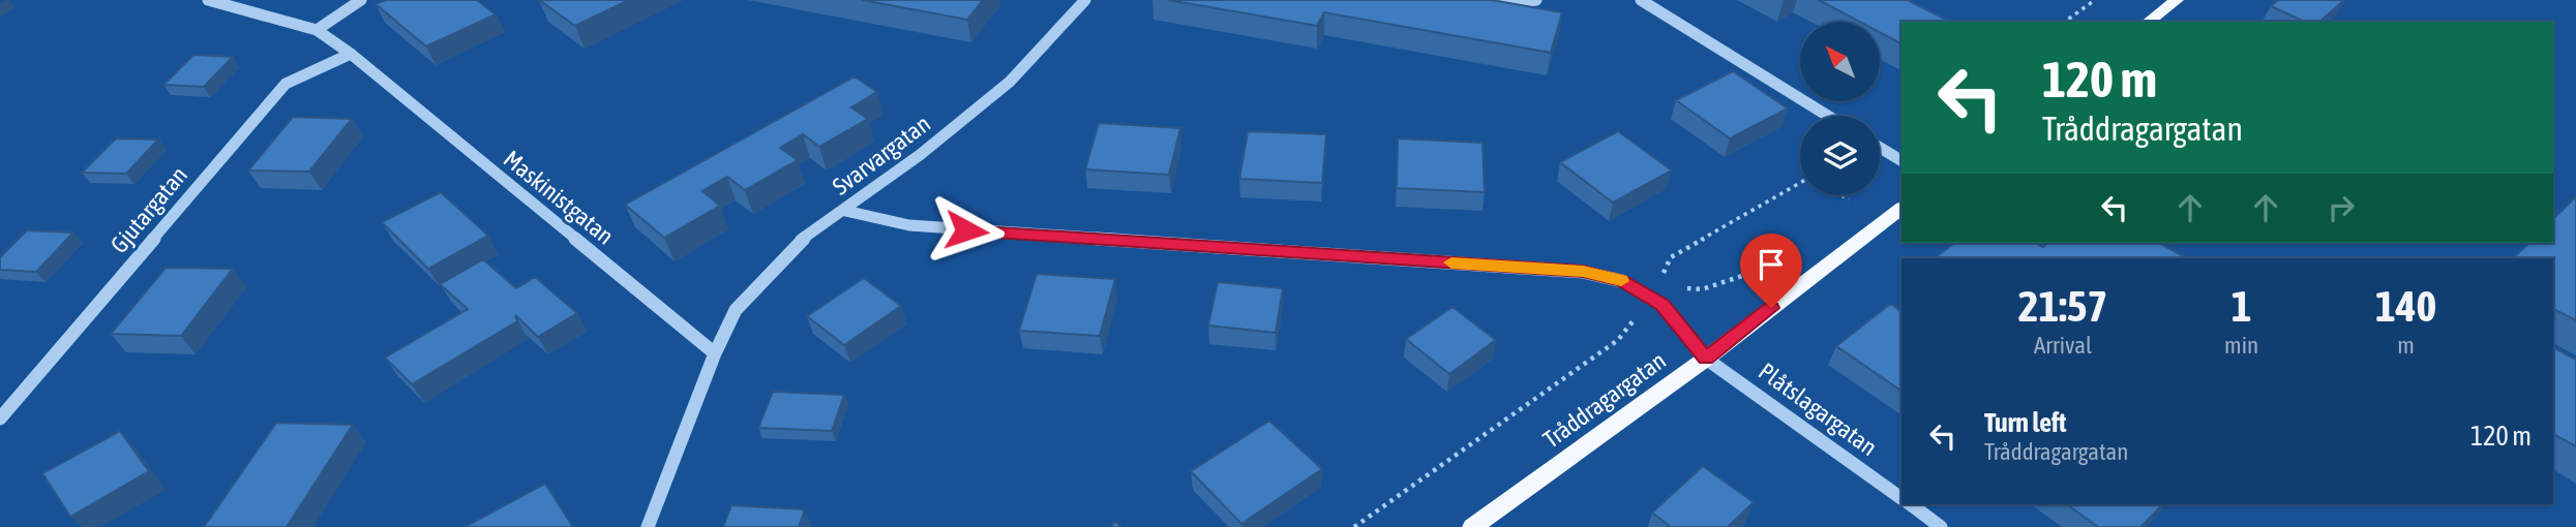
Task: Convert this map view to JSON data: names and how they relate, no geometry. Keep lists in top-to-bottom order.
{
  "streets": {
    "main road": ["Tråddragargatan"],
    "street": [
      "Svarvargatan",
      "Maskinistgatan",
      "Gjutargatan",
      "Plåtslagargatan"
    ]
  },
  "crossings": [
    ["Svarvargatan", "Maskinistgatan"],
    ["Svarvargatan", "Plåtslagargatan"],
    ["Maskinistgatan", "Gjutargatan"],
    ["Tråddragargatan", "Plåtslagargatan"]
  ],
  "north": "top left",
  "page": {
    "turn": ["120 m", "Tråddragargatan"],
    "eta": [
      "21:57",
      "Arrival",
      "1",
      "min",
      "140",
      "m"
    ],
    "list": [
      {
        "name": "Turn left",
        "note": "Tråddragargatan",
        "value": "120 m"
      }
    ]
  }
}
